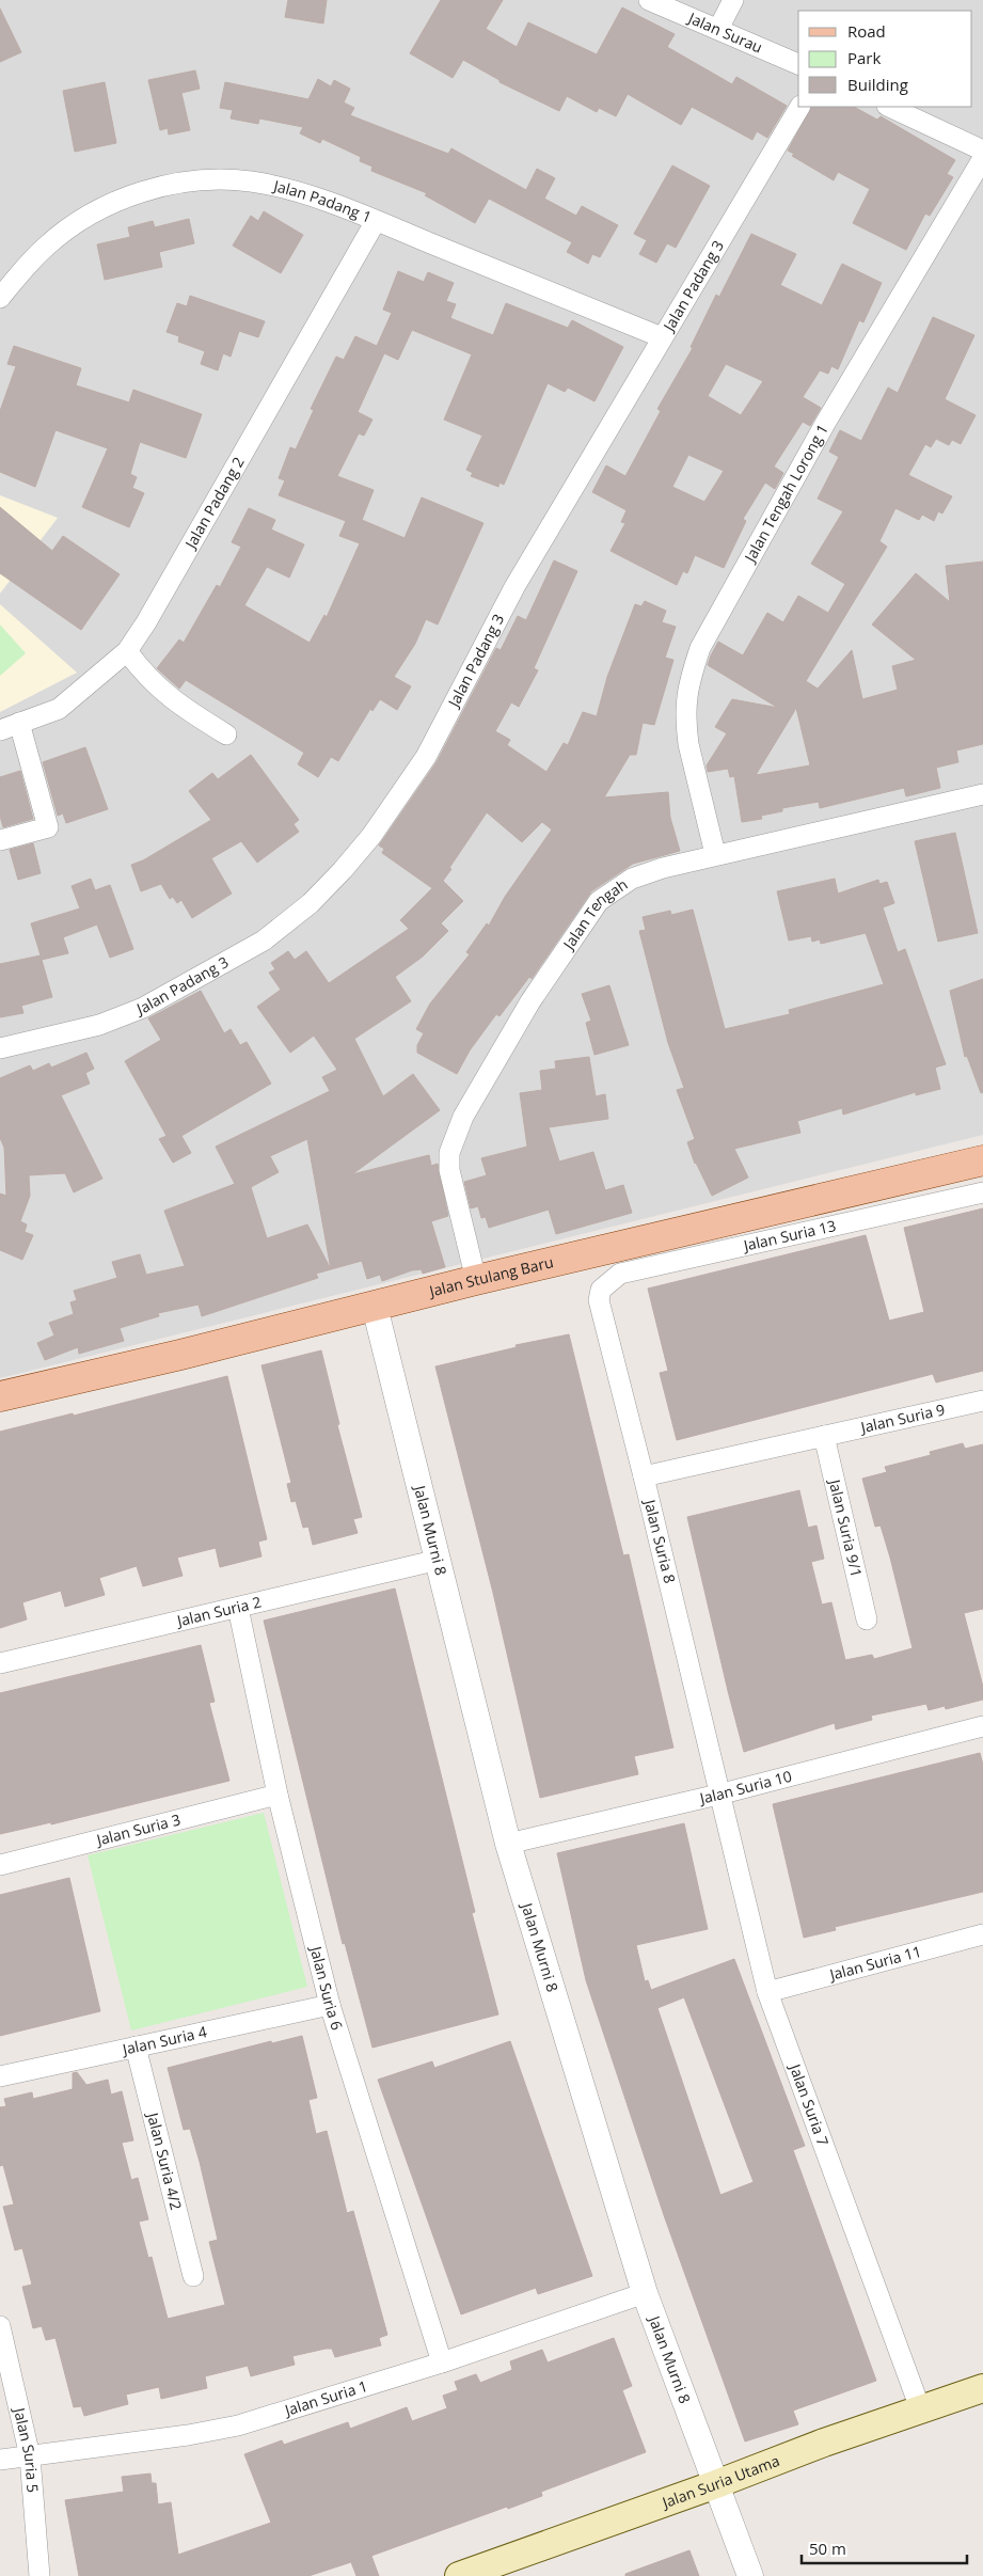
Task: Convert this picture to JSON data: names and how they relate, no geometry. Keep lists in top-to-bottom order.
{
  "streets": {
    "main road": ["Jalan Stulang Baru", "Jalan Suria Utama"],
    "street": [
      "Jalan Surau",
      "Jalan Padang 1",
      "Jalan Padang 3",
      "Jalan Tengah Lorong 1",
      "Jalan Padang 2",
      "Jalan Tengah",
      "Jalan Suria 13",
      "Jalan Suria 9",
      "Jalan Suria 9/1",
      "Jalan Murni 8",
      "Jalan Suria 8",
      "Jalan Suria 2",
      "Jalan Suria 10",
      "Jalan Suria 3",
      "Jalan Suria 11",
      "Jalan Suria 6",
      "Jalan Suria 4",
      "Jalan Suria 7",
      "Jalan Suria 4/2",
      "Jalan Suria 1",
      "Jalan Suria 5"
    ]
  },
  "crossings": [
    ["Jalan Padang 1", "Jalan Padang 3"],
    ["Jalan Padang 1", "Jalan Padang 2"],
    ["Jalan Tengah Lorong 1", "Jalan Tengah"],
    ["Jalan Tengah", "Jalan Stulang Baru"],
    ["Jalan Suria 13", "Jalan Suria 8"],
    ["Jalan Stulang Baru", "Jalan Murni 8"],
    ["Jalan Suria 9", "Jalan Suria 9/1"],
    ["Jalan Suria 9", "Jalan Suria 8"],
    ["Jalan Murni 8", "Jalan Suria 2"],
    ["Jalan Murni 8", "Jalan Suria 10"],
    ["Jalan Murni 8", "Jalan Suria 1"],
    ["Jalan Murni 8", "Jalan Suria Utama"],
    ["Jalan Suria 8", "Jalan Suria 10"],
    ["Jalan Suria 8", "Jalan Suria 7"],
    ["Jalan Suria 2", "Jalan Suria 6"],
    ["Jalan Suria 10", "Jalan Suria 7"],
    ["Jalan Suria 3", "Jalan Suria 6"],
    ["Jalan Suria 11", "Jalan Suria 7"],
    ["Jalan Suria 6", "Jalan Suria 4"],
    ["Jalan Suria 6", "Jalan Suria 1"],
    ["Jalan Suria 4", "Jalan Suria 4/2"],
    ["Jalan Suria 7", "Jalan Suria Utama"],
    ["Jalan Suria 1", "Jalan Suria 5"]
  ],
  "legend": ["Road", "Park", "Building"],
  "scale_bar": "50 m"
}
